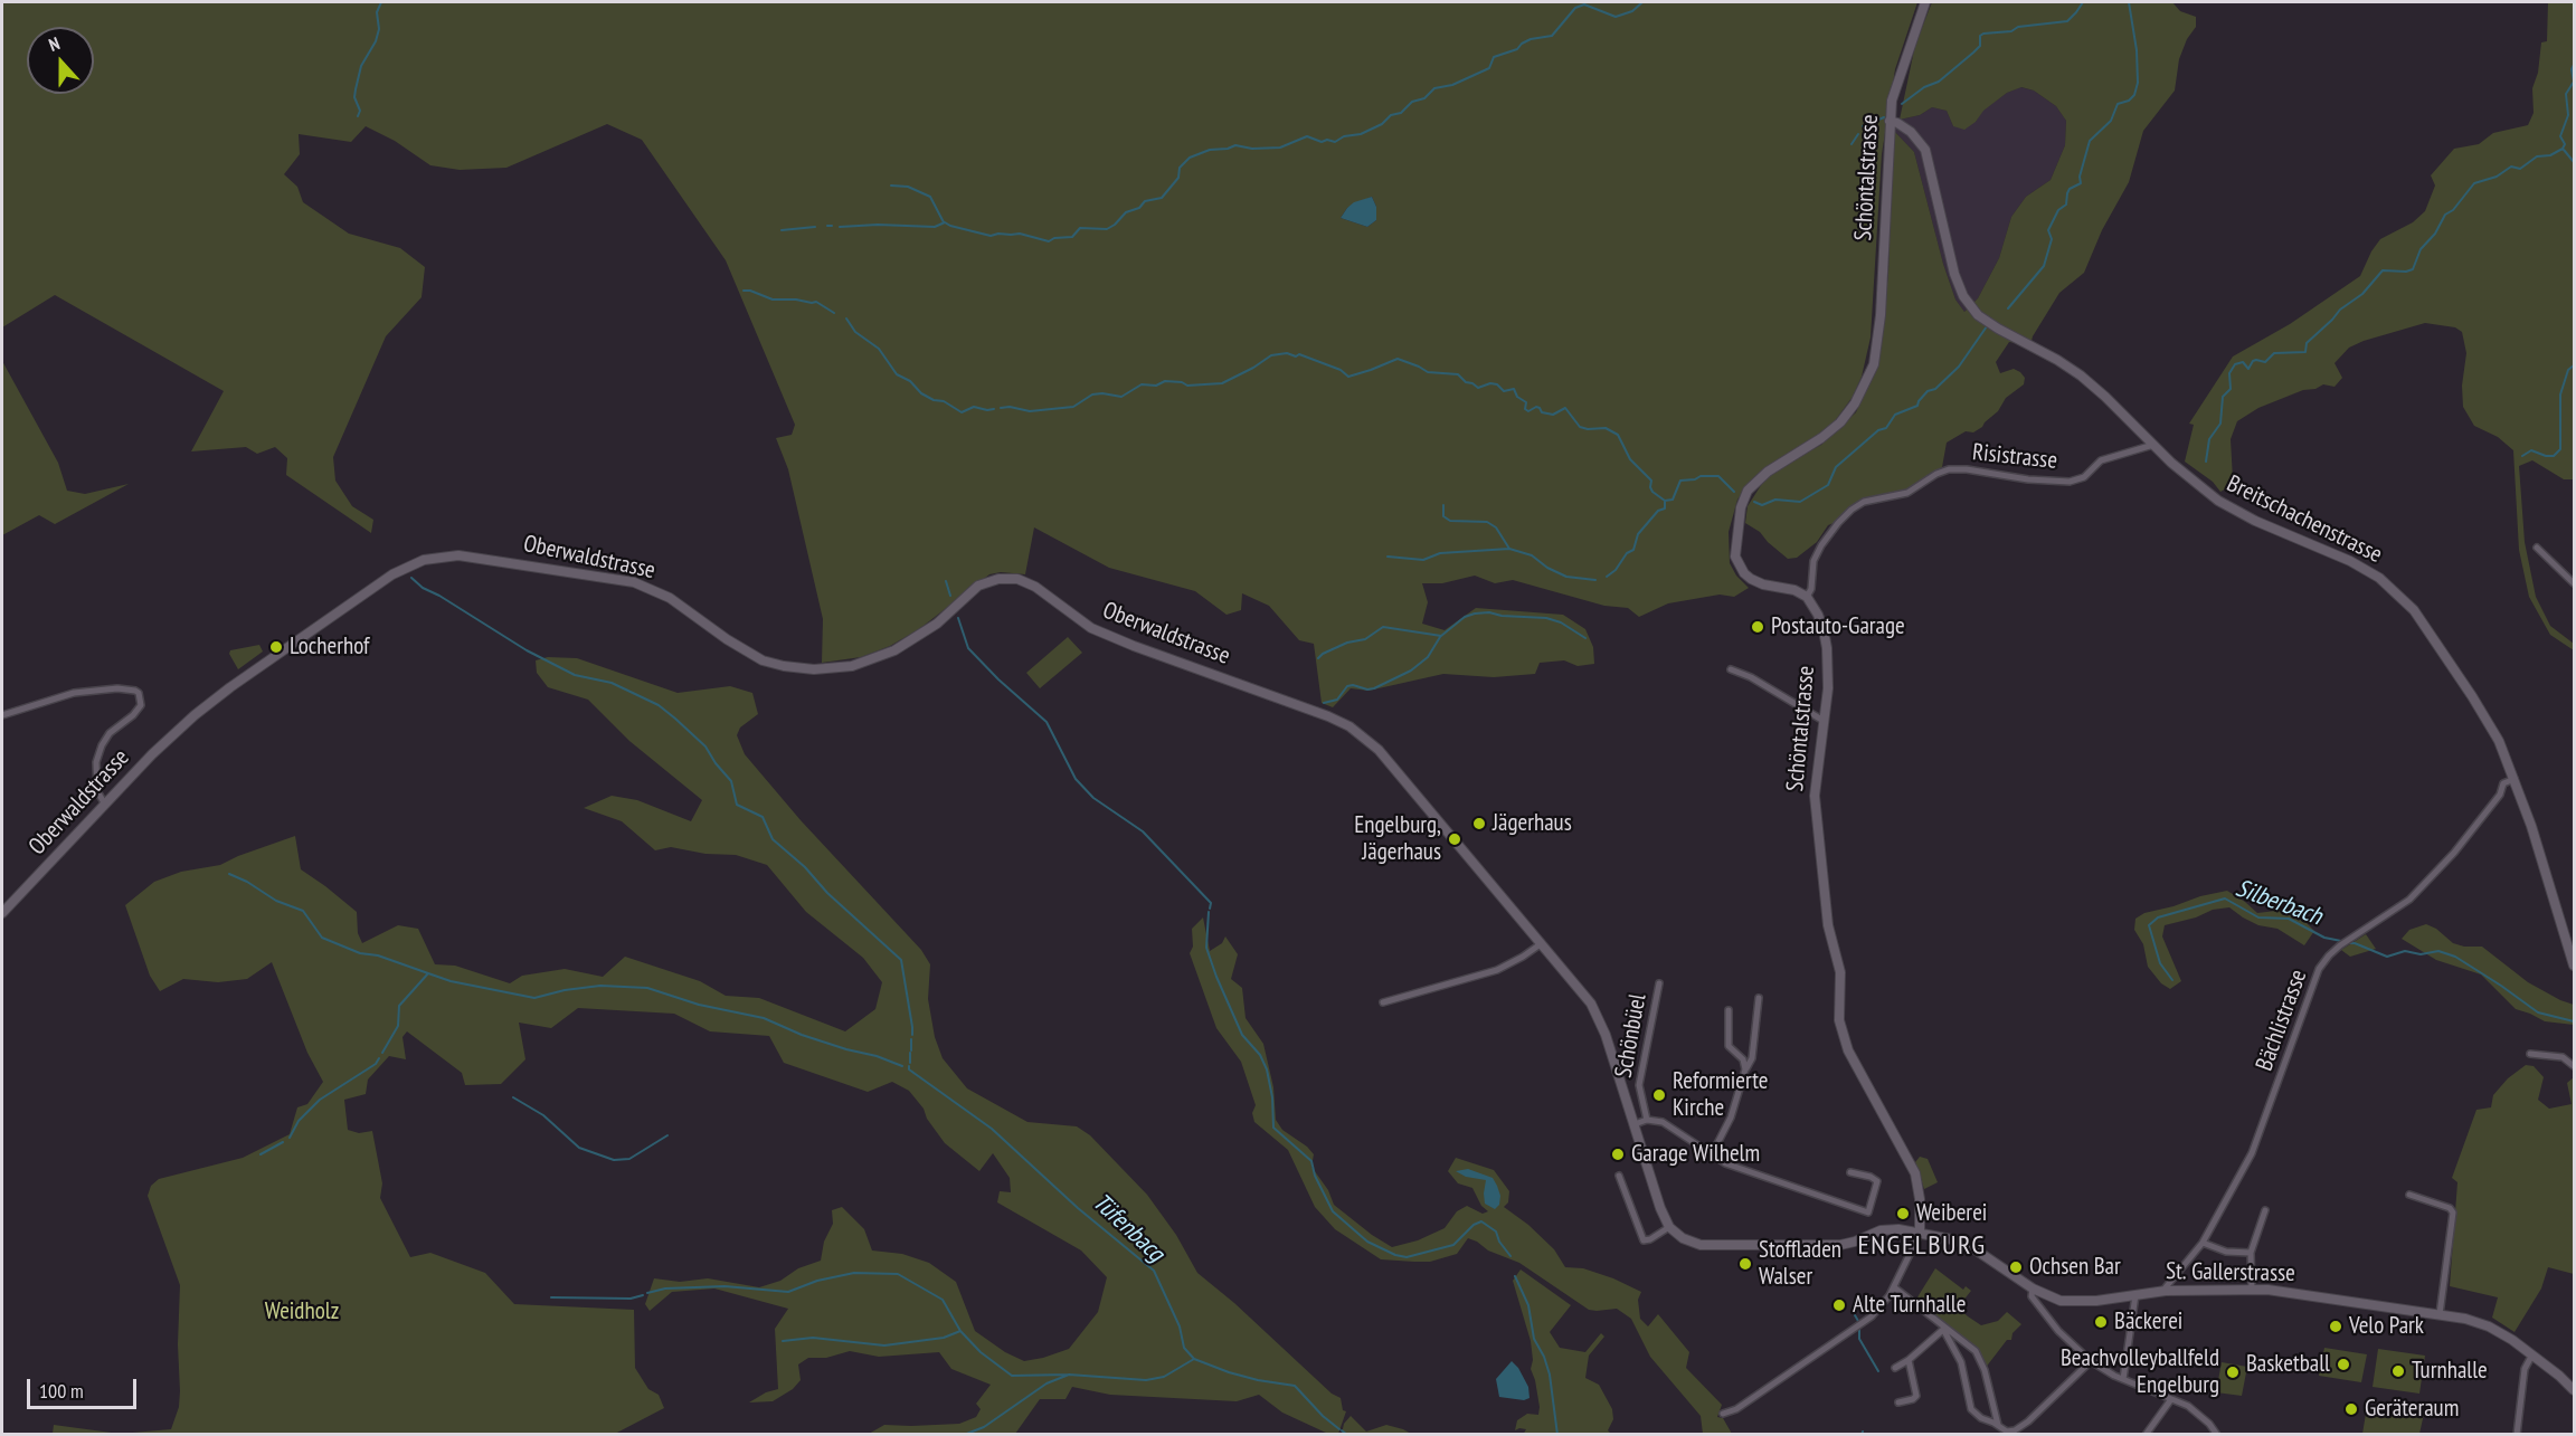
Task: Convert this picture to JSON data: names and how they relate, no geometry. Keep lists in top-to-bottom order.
{
  "streets": {
    "street": [
      "Schöntalstrasse",
      "Risistrasse",
      "Breitschachenstrasse",
      "Oberwaldstrasse",
      "Bächlistrasse",
      "Schönbüel",
      "St. Gallerstrasse"
    ]
  },
  "crossings": [
    ["Schöntalstrasse", "Risistrasse"],
    ["Schöntalstrasse", "Breitschachenstrasse"],
    ["Schöntalstrasse", "St. Gallerstrasse"],
    ["Risistrasse", "Breitschachenstrasse"],
    ["Breitschachenstrasse", "Bächlistrasse"],
    ["Oberwaldstrasse", "St. Gallerstrasse"],
    ["Bächlistrasse", "St. Gallerstrasse"]
  ],
  "districts": ["ENGELBURG"],
  "water": ["Silberbach", "Tüfenbacg"],
  "parks": ["Weidholz"],
  "places": [
    "Postauto-Garage",
    "Locherhof",
    "Jägerhaus",
    "Engelburg, Jägerhaus",
    "Reformierte Kirche",
    "Garage Wilhelm",
    "Weiberei",
    "Stoffladen Walser",
    "Ochsen Bar",
    "Alte Turnhalle",
    "Bäckerei",
    "Velo Park",
    "Basketball",
    "Turnhalle",
    "Beachvolleyballfeld Engelburg",
    "Geräteraum"
  ],
  "scale_bar": "100 m",
  "north": "top"
}
